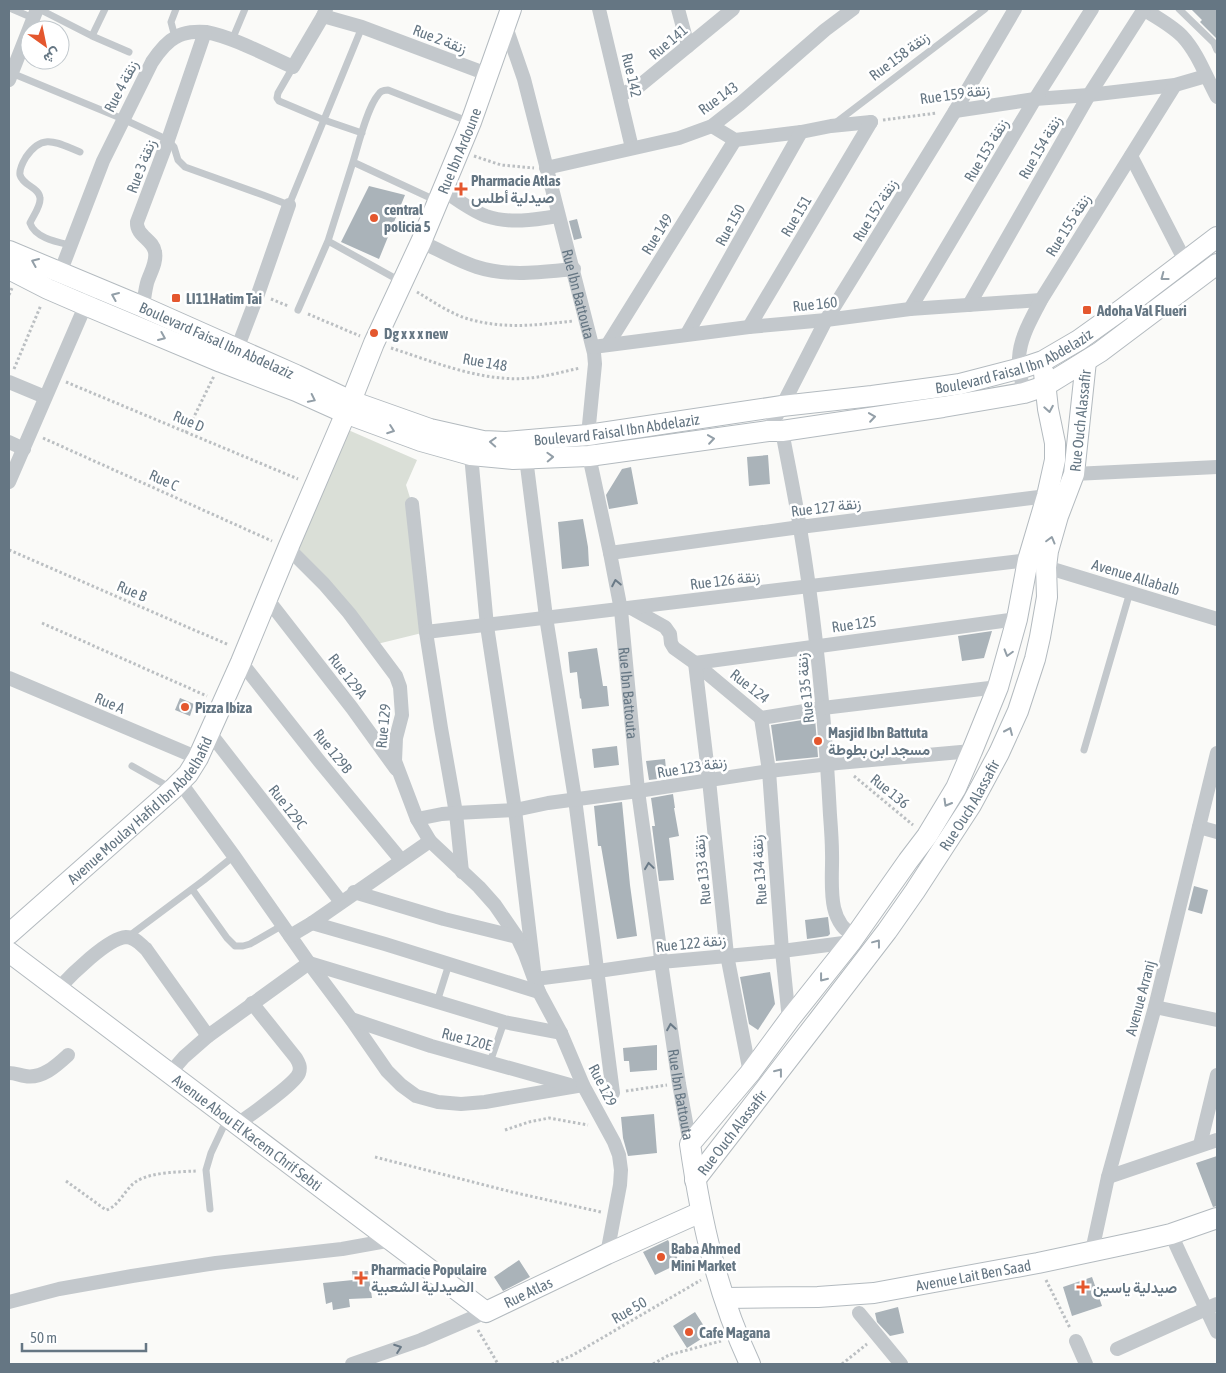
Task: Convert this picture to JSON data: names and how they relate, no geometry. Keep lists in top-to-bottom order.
{
  "streets": {
    "street": [
      "Rue 2 زنقة",
      "Rue 141",
      "Rue 142",
      "Rue 4 زنقة",
      "Rue 159 زنقة",
      "Rue 143",
      "Rue 154 زنقة",
      "Rue 153 زنقة",
      "Rue Ibn Ardoune",
      "Rue 3 زنقة",
      "Rue 152 زنقة",
      "Rue 151",
      "Rue 150",
      "Rue 155 زنقة",
      "Rue 149",
      "Rue Ibn Battouta",
      "Rue 160",
      "Boulevard Faisal Ibn Abdelaziz",
      "Rue Ouch Alassafir",
      "Rue 127 زنقة",
      "Avenue Allabalb",
      "Rue 126 زنقة",
      "Rue 125",
      "Rue 129A",
      "Rue 124",
      "Rue 135 زنقة",
      "Rue A",
      "Rue 129",
      "Rue 129B",
      "Rue 123 زنقة",
      "Rue 129C",
      "Avenue Moulay Hafid Ibn Abdelhafid",
      "Rue 133 زنقة",
      "Rue 134 زنقة",
      "Rue 122 زنقة",
      "Avenue Arranj",
      "Rue 120E",
      "Avenue Abou El Kacem Chrif Sebti",
      "Avenue Lait Ben Saad",
      "Rue Atlas"
    ],
    "lane": ["Rue 158 زنقة"],
    "path": [
      "Rue 148",
      "Rue D",
      "Rue C",
      "Rue B",
      "Rue 136",
      "Rue 50"
    ]
  },
  "crossings": [
    ["Rue 2 زنقة", "Rue Ibn Ardoune"],
    ["Rue 141", "Rue 142"],
    ["Rue 142", "Rue 143"],
    ["Rue 4 زنقة", "Boulevard Faisal Ibn Abdelaziz"],
    ["Rue 159 زنقة", "Rue 154 زنقة"],
    ["Rue 159 زنقة", "Rue 153 زنقة"],
    ["Rue 159 زنقة", "Rue 152 زنقة"],
    ["Rue 159 زنقة", "Rue 151"],
    ["Rue 159 زنقة", "Rue 155 زنقة"],
    ["Rue 143", "Rue Ibn Battouta"],
    ["Rue 154 زنقة", "Rue 160"],
    ["Rue 153 زنقة", "Rue 160"],
    ["Rue Ibn Ardoune", "Rue Ibn Battouta"],
    ["Rue Ibn Ardoune", "Boulevard Faisal Ibn Abdelaziz"],
    ["Rue Ibn Ardoune", "Rue 148"],
    ["Rue Ibn Ardoune", "Avenue Moulay Hafid Ibn Abdelhafid"],
    ["Rue 3 زنقة", "Boulevard Faisal Ibn Abdelaziz"],
    ["Rue 152 زنقة", "Rue 160"],
    ["Rue 152 زنقة", "Boulevard Faisal Ibn Abdelaziz"],
    ["Rue 152 زنقة", "Rue 135 زنقة"],
    ["Rue 151", "Rue 160"],
    ["Rue 150", "Rue 160"],
    ["Rue 155 زنقة", "Rue 160"],
    ["Rue 155 زنقة", "Boulevard Faisal Ibn Abdelaziz"],
    ["Rue 149", "Rue 160"],
    ["Rue Ibn Battouta", "Rue 160"],
    ["Rue Ibn Battouta", "Boulevard Faisal Ibn Abdelaziz"],
    ["Rue Ibn Battouta", "Rue 148"],
    ["Rue Ibn Battouta", "Rue Ouch Alassafir"],
    ["Rue Ibn Battouta", "Rue 127 زنقة"],
    ["Rue Ibn Battouta", "Rue 126 زنقة"],
    ["Rue Ibn Battouta", "Rue 124"],
    ["Rue Ibn Battouta", "Rue 123 زنقة"],
    ["Rue Ibn Battouta", "Rue 122 زنقة"],
    ["Rue Ibn Battouta", "Avenue Lait Ben Saad"],
    ["Rue Ibn Battouta", "Rue Atlas"],
    ["Rue Ibn Battouta", "Rue 50"],
    ["Boulevard Faisal Ibn Abdelaziz", "Rue Ouch Alassafir"],
    ["Boulevard Faisal Ibn Abdelaziz", "Rue 135 زنقة"],
    ["Boulevard Faisal Ibn Abdelaziz", "Avenue Moulay Hafid Ibn Abdelhafid"],
    ["Rue Ouch Alassafir", "Rue 127 زنقة"],
    ["Rue Ouch Alassafir", "Avenue Allabalb"],
    ["Rue Ouch Alassafir", "Rue 126 زنقة"],
    ["Rue Ouch Alassafir", "Rue 125"],
    ["Rue Ouch Alassafir", "Rue 124"],
    ["Rue Ouch Alassafir", "Rue 135 زنقة"],
    ["Rue Ouch Alassafir", "Rue 123 زنقة"],
    ["Rue Ouch Alassafir", "Rue 136"],
    ["Rue Ouch Alassafir", "Rue 133 زنقة"],
    ["Rue Ouch Alassafir", "Rue 134 زنقة"],
    ["Rue Ouch Alassafir", "Rue 122 زنقة"],
    ["Rue D", "Avenue Moulay Hafid Ibn Abdelhafid"],
    ["Rue C", "Rue 129"],
    ["Rue C", "Avenue Moulay Hafid Ibn Abdelhafid"],
    ["Rue 127 زنقة", "Rue 135 زنقة"],
    ["Avenue Allabalb", "Rue 126 زنقة"],
    ["Rue 126 زنقة", "Rue 124"],
    ["Rue 126 زنقة", "Rue 135 زنقة"],
    ["Rue B", "Rue 129B"],
    ["Rue B", "Avenue Moulay Hafid Ibn Abdelhafid"],
    ["Rue 125", "Rue 124"],
    ["Rue 125", "Rue 135 زنقة"],
    ["Rue 125", "Rue 133 زنقة"],
    ["Rue 129A", "Rue 129"],
    ["Rue 129A", "Avenue Moulay Hafid Ibn Abdelhafid"],
    ["Rue 124", "Rue 135 زنقة"],
    ["Rue 124", "Rue 133 زنقة"],
    ["Rue 124", "Rue 134 زنقة"],
    ["Rue 135 زنقة", "Rue 123 زنقة"],
    ["Rue 135 زنقة", "Rue 136"],
    ["Rue 135 زنقة", "Rue 122 زنقة"],
    ["Rue A", "Avenue Moulay Hafid Ibn Abdelhafid"],
    ["Rue 129", "Rue 123 زنقة"],
    ["Rue 129", "Avenue Moulay Hafid Ibn Abdelhafid"],
    ["Rue 129", "Rue 122 زنقة"],
    ["Rue 129", "Rue 120E"],
    ["Rue 129", "Rue Atlas"],
    ["Rue 129B", "Avenue Moulay Hafid Ibn Abdelhafid"],
    ["Rue 123 زنقة", "Rue 136"],
    ["Rue 123 زنقة", "Rue 133 زنقة"],
    ["Rue 123 زنقة", "Rue 134 زنقة"],
    ["Rue 129C", "Avenue Moulay Hafid Ibn Abdelhafid"],
    ["Rue 133 زنقة", "Rue 122 زنقة"],
    ["Rue 134 زنقة", "Rue 122 زنقة"],
    ["Avenue Arranj", "Avenue Lait Ben Saad"],
    ["Avenue Abou El Kacem Chrif Sebti", "Rue Atlas"]
  ],
  "places": {
    "health": ["Pharmacie Atlas صيدلية أطلس", "Pharmacie Populaire الصيدلية الشعبية", "صيدلية ياسين"],
    "other": [
      "central policia 5",
      "Dg x x x new",
      "Pizza Ibiza",
      "Masjid Ibn Battuta مسجد ابن بطوطة",
      "Baba Ahmed Mini Market",
      "Cafe Magana"
    ],
    "transit": ["LI11Hatim Tai", "Adoha Val Flueri"]
  },
  "scale_bar": "50 m",
  "north": "bottom right"
}
